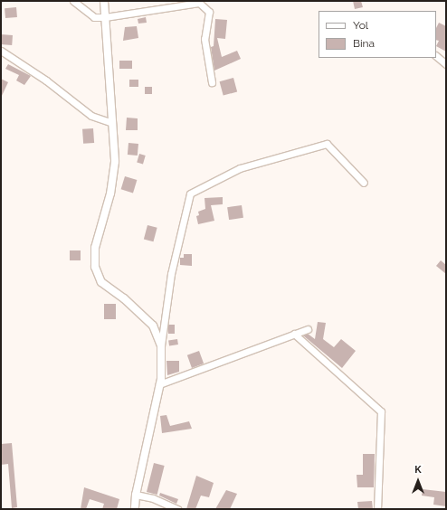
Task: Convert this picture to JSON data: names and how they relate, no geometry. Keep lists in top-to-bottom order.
{
  "legend": ["Yol", "Bina"],
  "north": "top"
}
